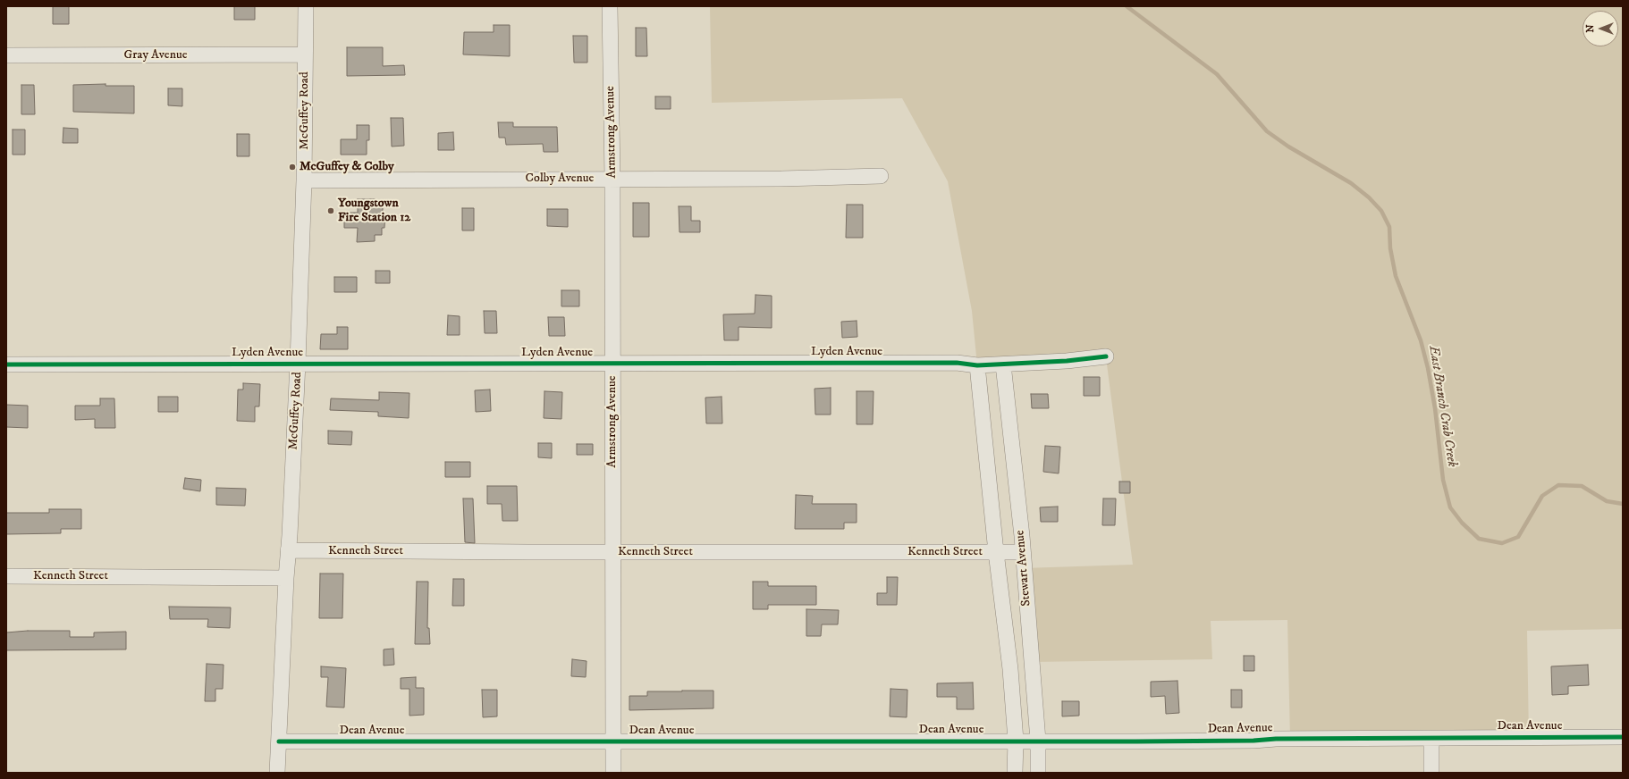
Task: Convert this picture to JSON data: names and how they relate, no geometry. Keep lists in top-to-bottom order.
{
  "streets": {
    "street": [
      "Gray Avenue",
      "McGuffey Road",
      "Armstrong Avenue",
      "Colby Avenue",
      "Lyden Avenue",
      "Kenneth Street",
      "Stewart Avenue",
      "Dean Avenue"
    ]
  },
  "crossings": [
    ["Gray Avenue", "McGuffey Road"],
    ["McGuffey Road", "Colby Avenue"],
    ["McGuffey Road", "Lyden Avenue"],
    ["McGuffey Road", "Kenneth Street"],
    ["McGuffey Road", "Dean Avenue"],
    ["Armstrong Avenue", "Colby Avenue"],
    ["Armstrong Avenue", "Lyden Avenue"],
    ["Armstrong Avenue", "Kenneth Street"],
    ["Armstrong Avenue", "Dean Avenue"],
    ["Lyden Avenue", "Stewart Avenue"],
    ["Kenneth Street", "Stewart Avenue"],
    ["Stewart Avenue", "Dean Avenue"]
  ],
  "water": ["East Branch Crab Creek"],
  "places": ["McGuffey & Colby", "Youngstown Fire Station 12"],
  "north": "left"
}
